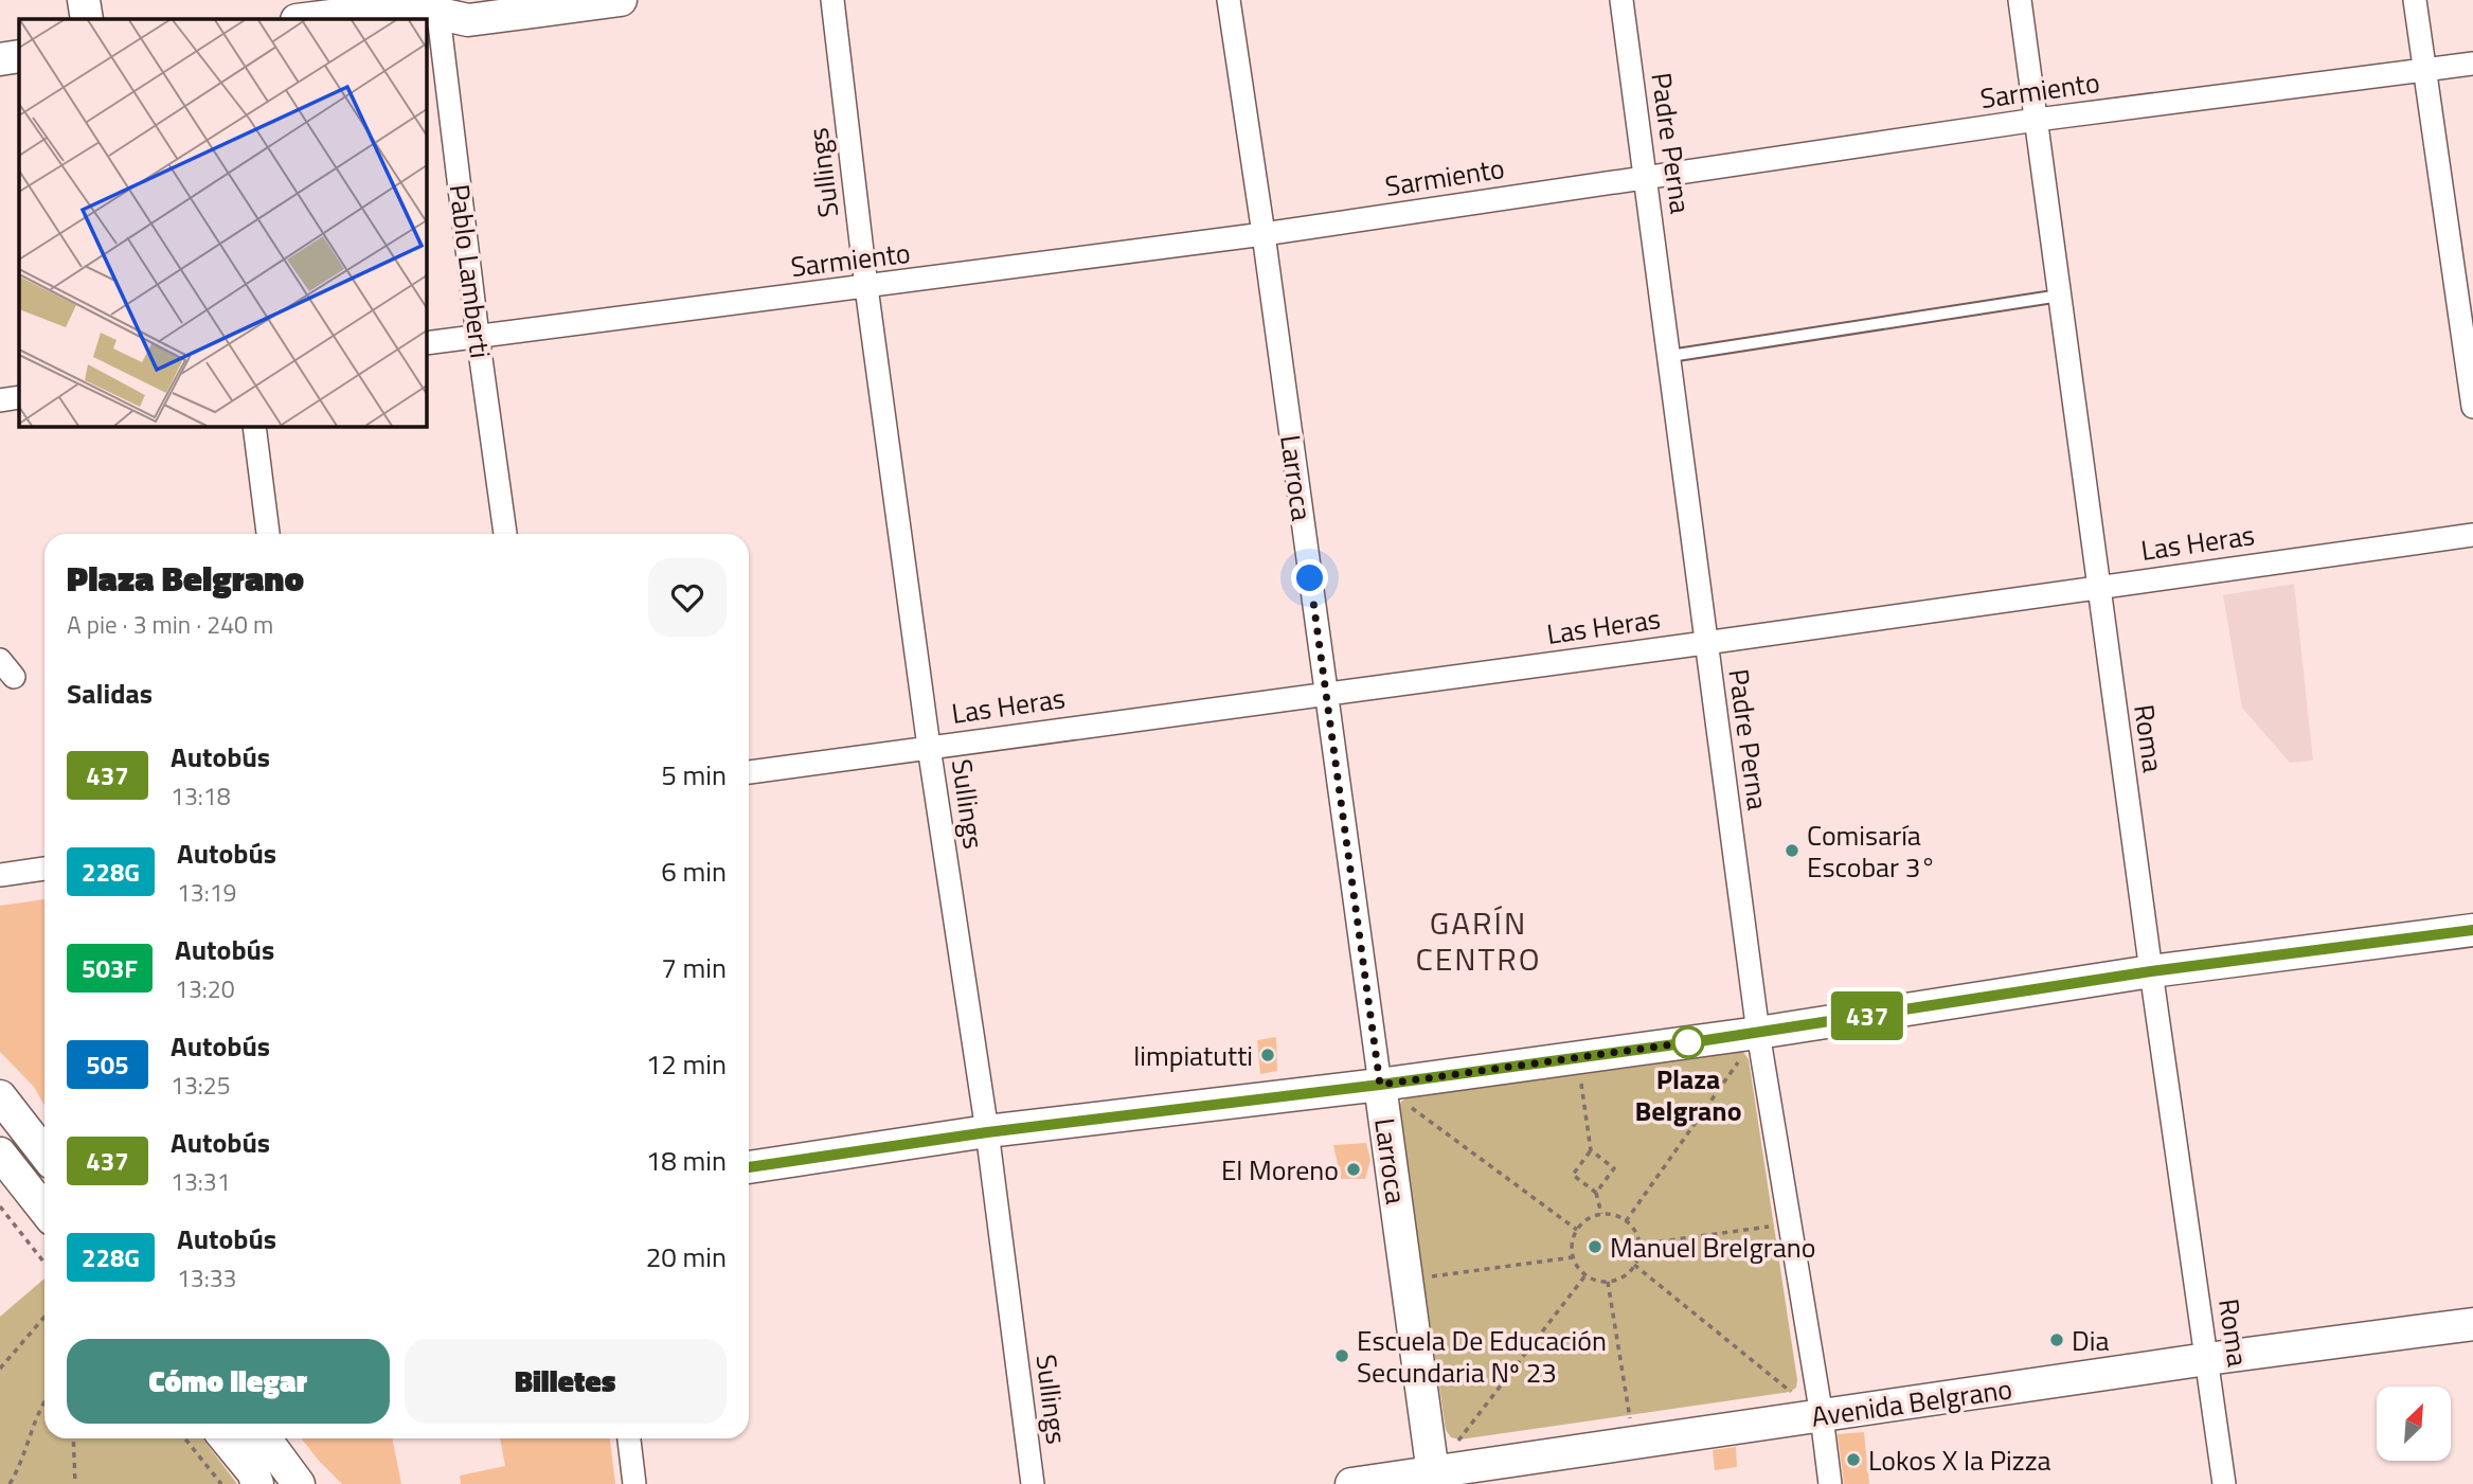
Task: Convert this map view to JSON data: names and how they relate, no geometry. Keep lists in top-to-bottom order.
{
  "streets": {
    "street": [
      "Sarmiento",
      "Padre Perna",
      "Sullings",
      "Pablo Lamberti",
      "Larroca",
      "Las Heras",
      "Roma",
      "Avenida Belgrano"
    ]
  },
  "crossings": [
    ["Sarmiento", "Padre Perna"],
    ["Sarmiento", "Sullings"],
    ["Sarmiento", "Pablo Lamberti"],
    ["Sarmiento", "Larroca"],
    ["Sarmiento", "Roma"],
    ["Padre Perna", "Las Heras"],
    ["Padre Perna", "Avenida Belgrano"],
    ["Sullings", "Las Heras"],
    ["Larroca", "Las Heras"],
    ["Larroca", "Avenida Belgrano"],
    ["Las Heras", "Roma"],
    ["Roma", "Avenida Belgrano"]
  ],
  "districts": ["GARÍN CENTRO"],
  "places": [
    "Comisaría Escobar 3°",
    "Plaza Belgrano",
    "limpiatutti",
    "El Moreno",
    "Manuel Brelgrano",
    "Dia",
    "Escuela De Educación Secundaria Nº 23",
    "Lokos X la Pizza"
  ],
  "lines": ["bus line 437"],
  "north": "top right",
  "page": {
    "on_map": "437",
    "heading": [
      ["Plaza Belgrano", "A pie · 3 min · 240 m"],
      "Salidas"
    ],
    "list": [
      {
        "mark": "437",
        "name": "Autobús",
        "note": "13:18",
        "value": "5 min"
      },
      {
        "mark": "228G",
        "name": "Autobús",
        "note": "13:19",
        "value": "6 min"
      },
      {
        "mark": "503F",
        "name": "Autobús",
        "note": "13:20",
        "value": "7 min"
      },
      {
        "mark": "505",
        "name": "Autobús",
        "note": "13:25",
        "value": "12 min"
      },
      {
        "mark": "437",
        "name": "Autobús",
        "note": "13:31",
        "value": "18 min"
      },
      {
        "mark": "228G",
        "name": "Autobús",
        "note": "13:33",
        "value": "20 min"
      }
    ],
    "buttons": ["Cómo llegar", "Billetes"]
  }
}
